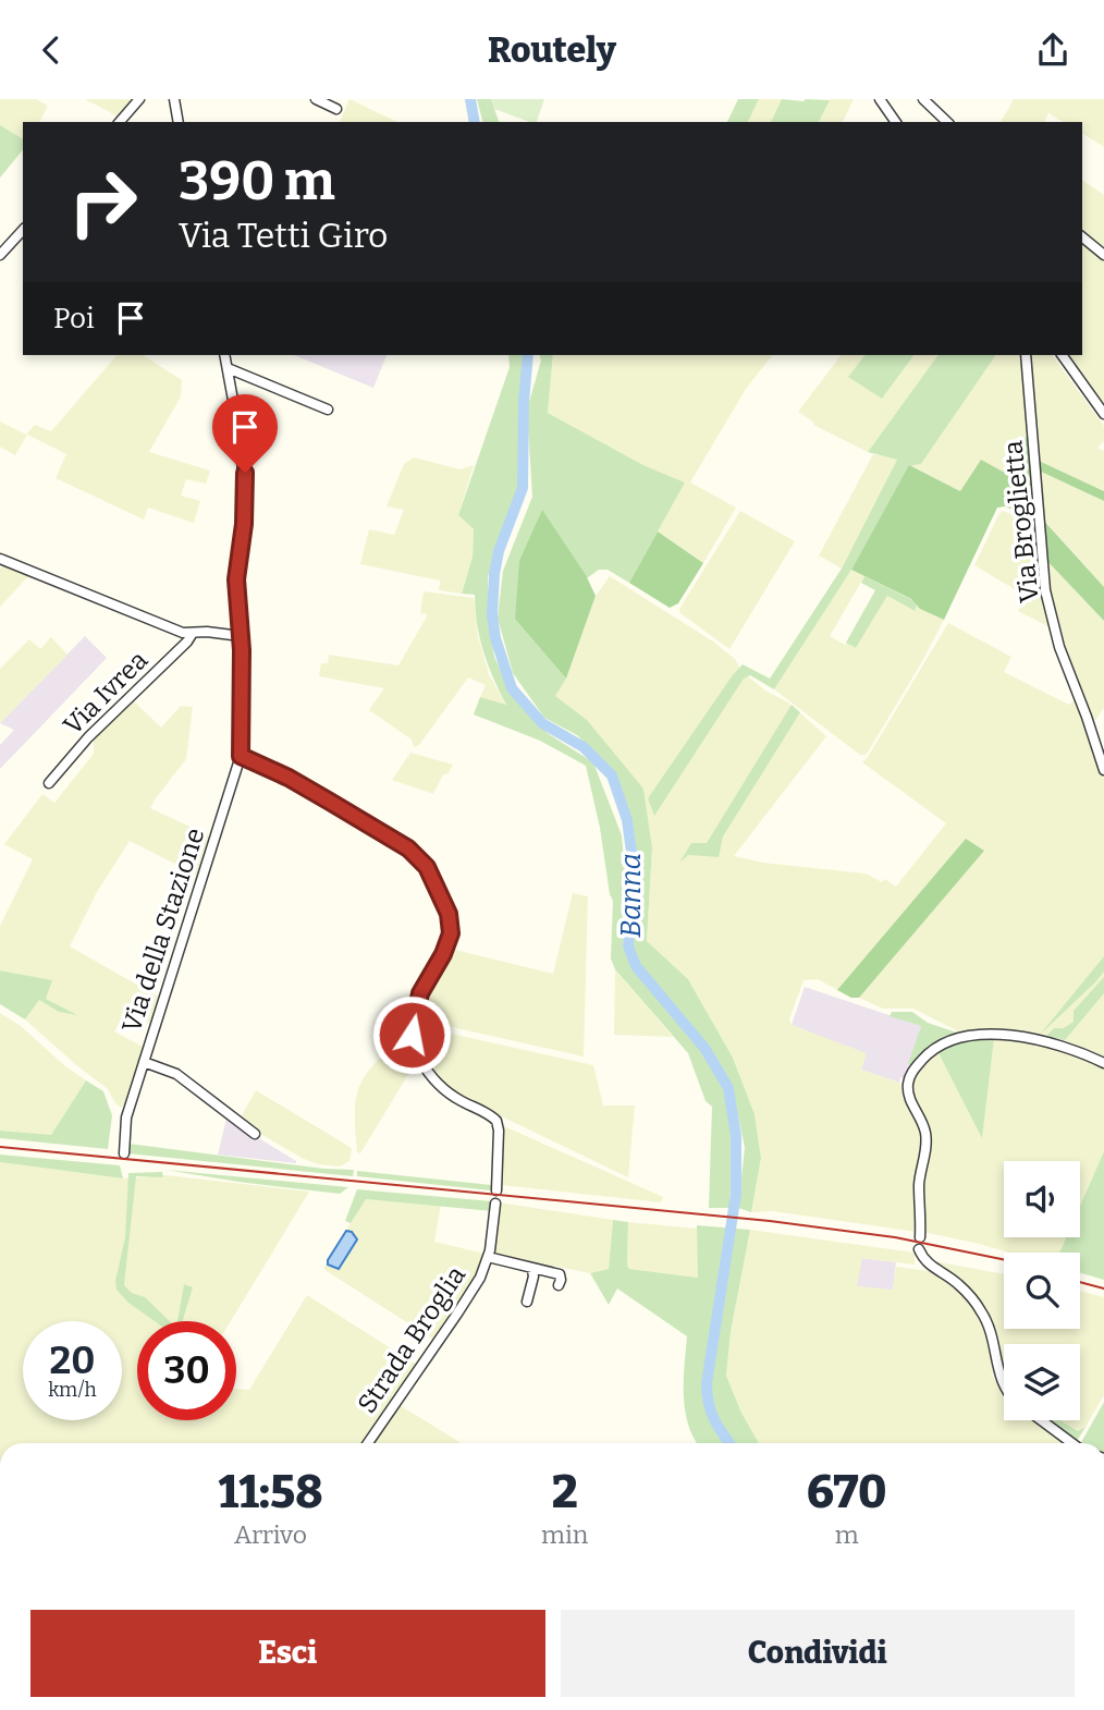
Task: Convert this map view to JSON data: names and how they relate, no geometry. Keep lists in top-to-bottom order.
{
  "streets": {
    "street": [
      "Via Broglietta",
      "Via Ivrea",
      "Via della Stazione",
      "Strada Broglia"
    ]
  },
  "water": ["Banna"],
  "page": {
    "header": "Routely",
    "turn": ["390 m", "Via Tetti Giro"],
    "then": "Poi",
    "speed": "20 km/h",
    "limit": "30",
    "eta": [
      "11:58",
      "Arrivo",
      "2",
      "min",
      "670",
      "m"
    ],
    "buttons": ["Esci", "Condividi"]
  }
}
